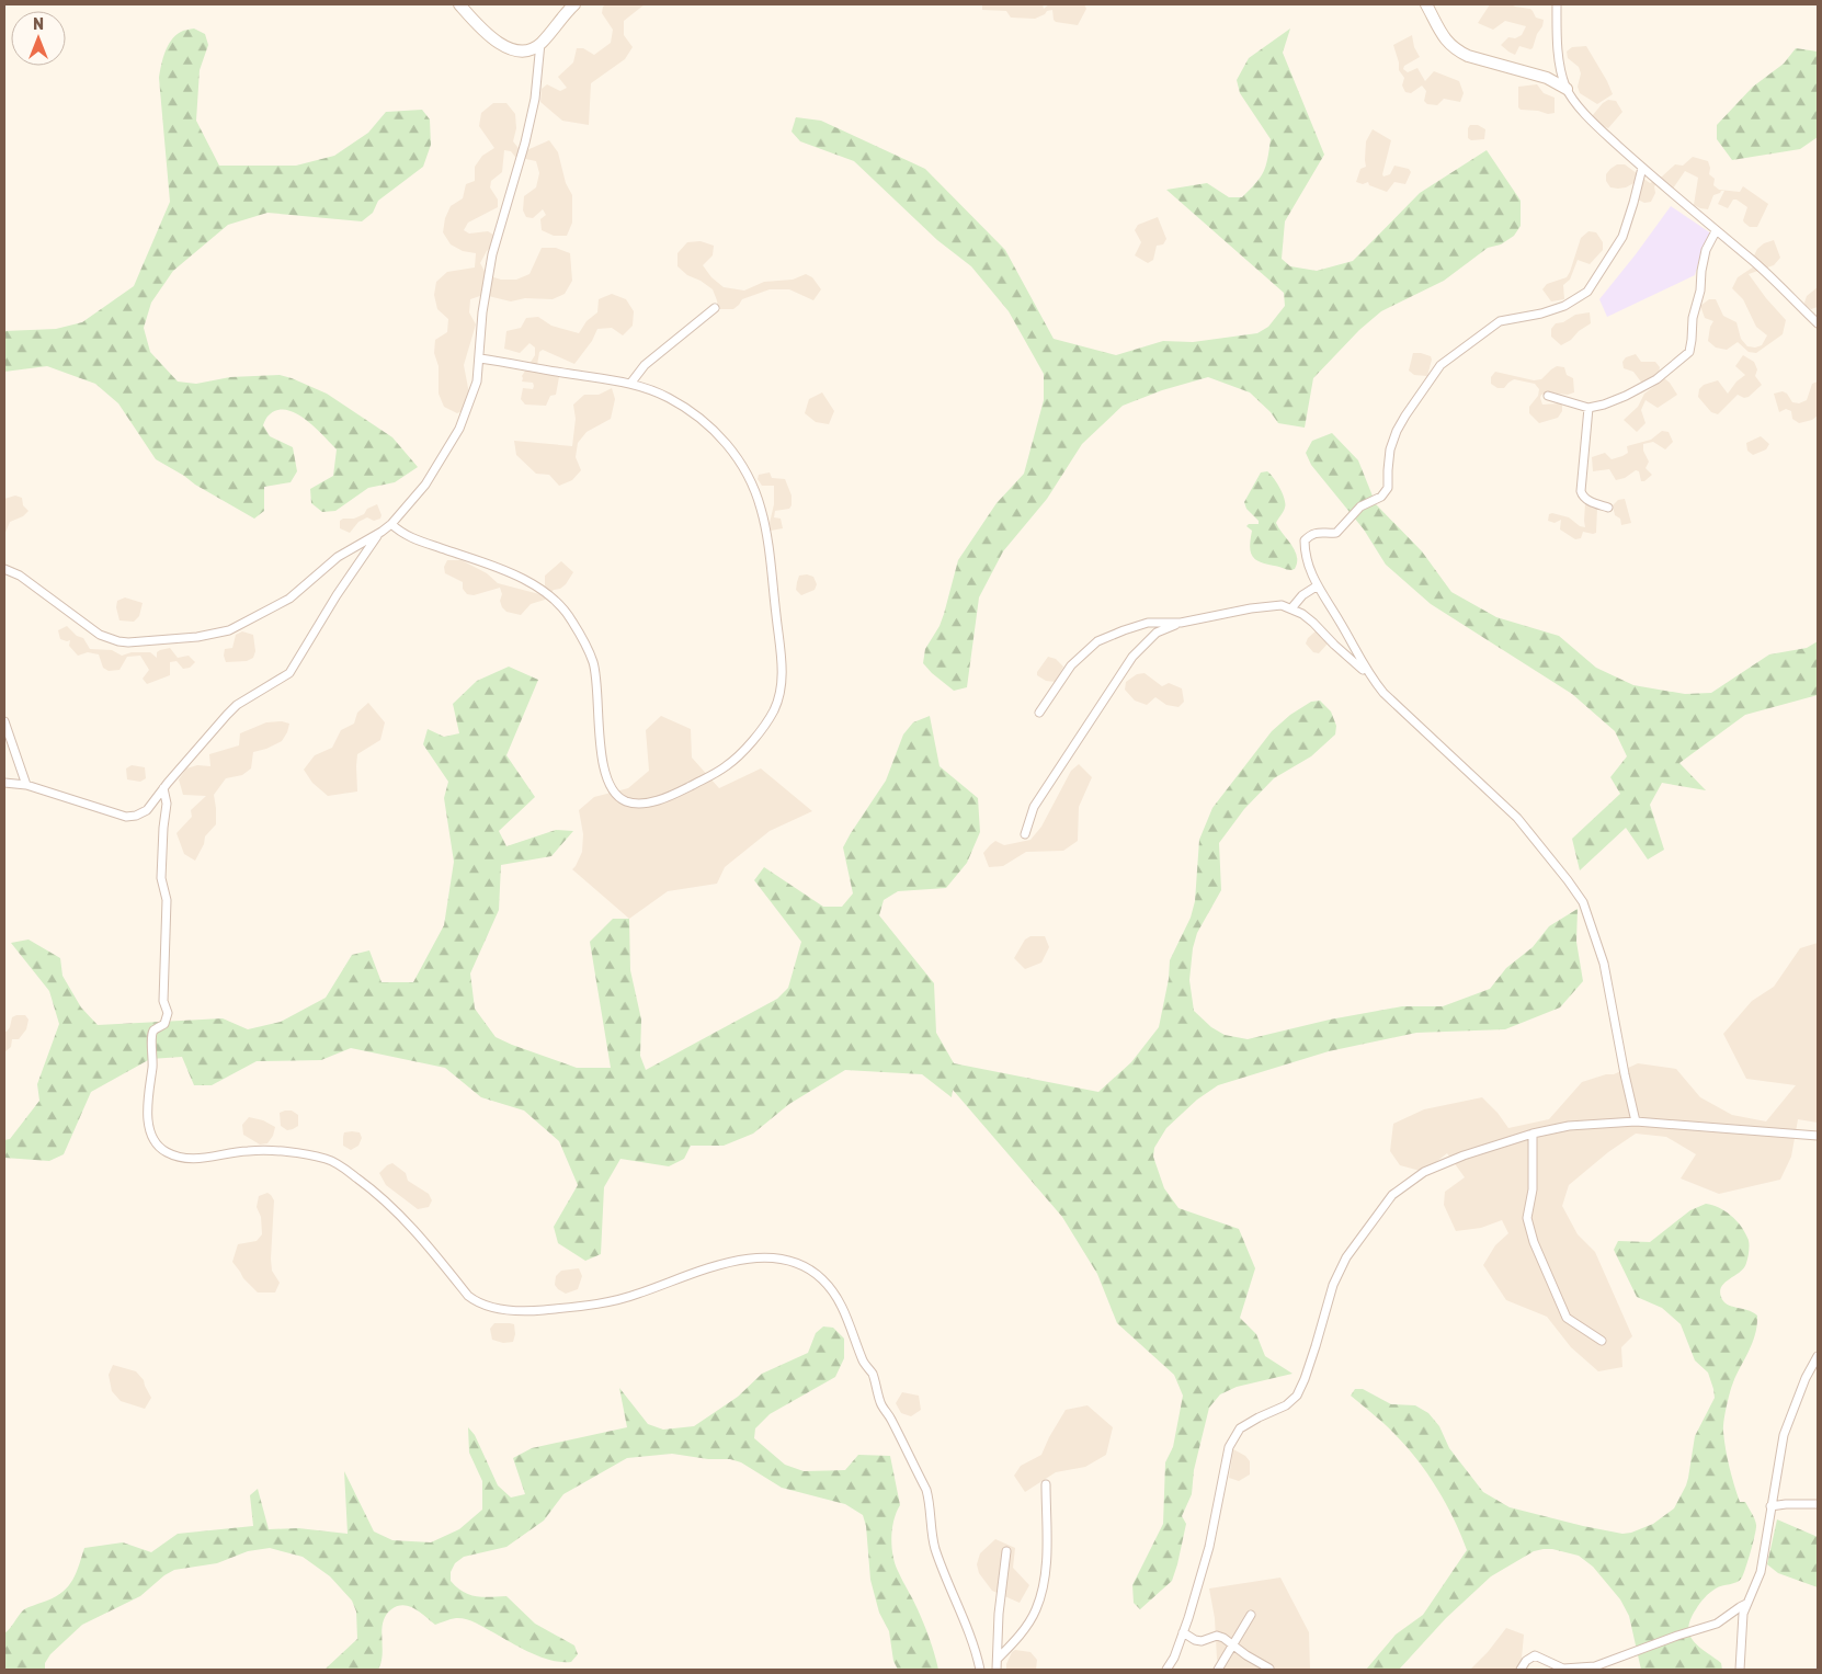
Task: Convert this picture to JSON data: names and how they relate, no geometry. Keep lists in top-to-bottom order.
{
  "north": "top"
}
